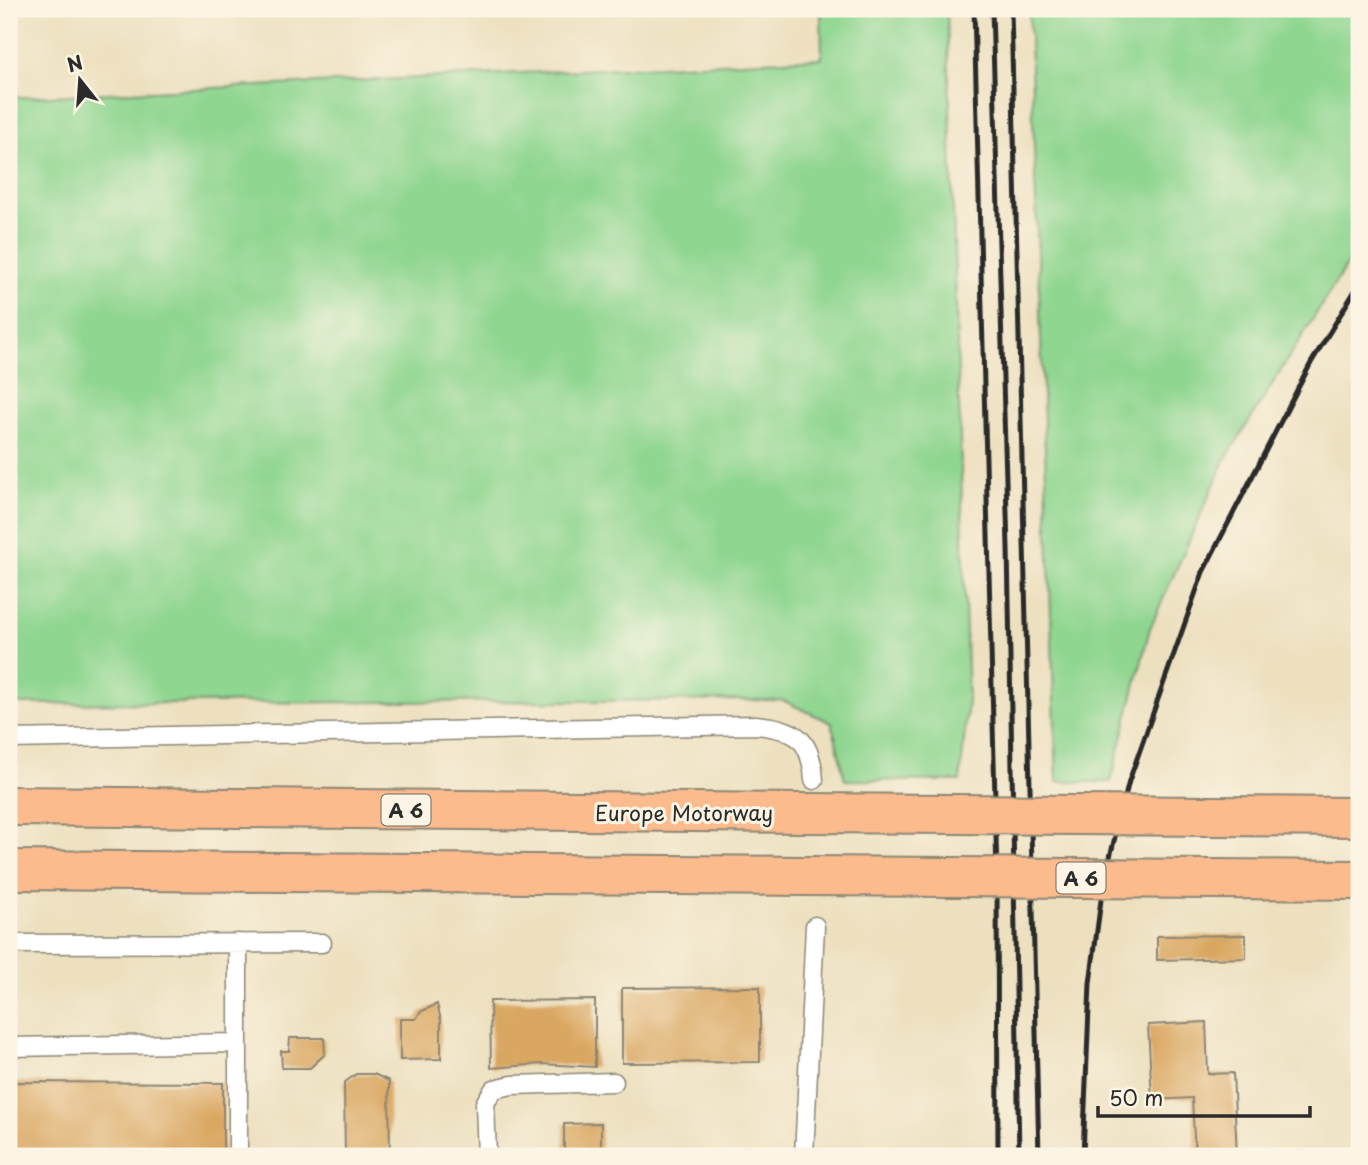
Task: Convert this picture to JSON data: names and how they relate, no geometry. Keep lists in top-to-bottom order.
{
  "streets": {
    "highway": ["A 6", "Europe Motorway"]
  },
  "scale_bar": "50 m",
  "north": "top"
}
